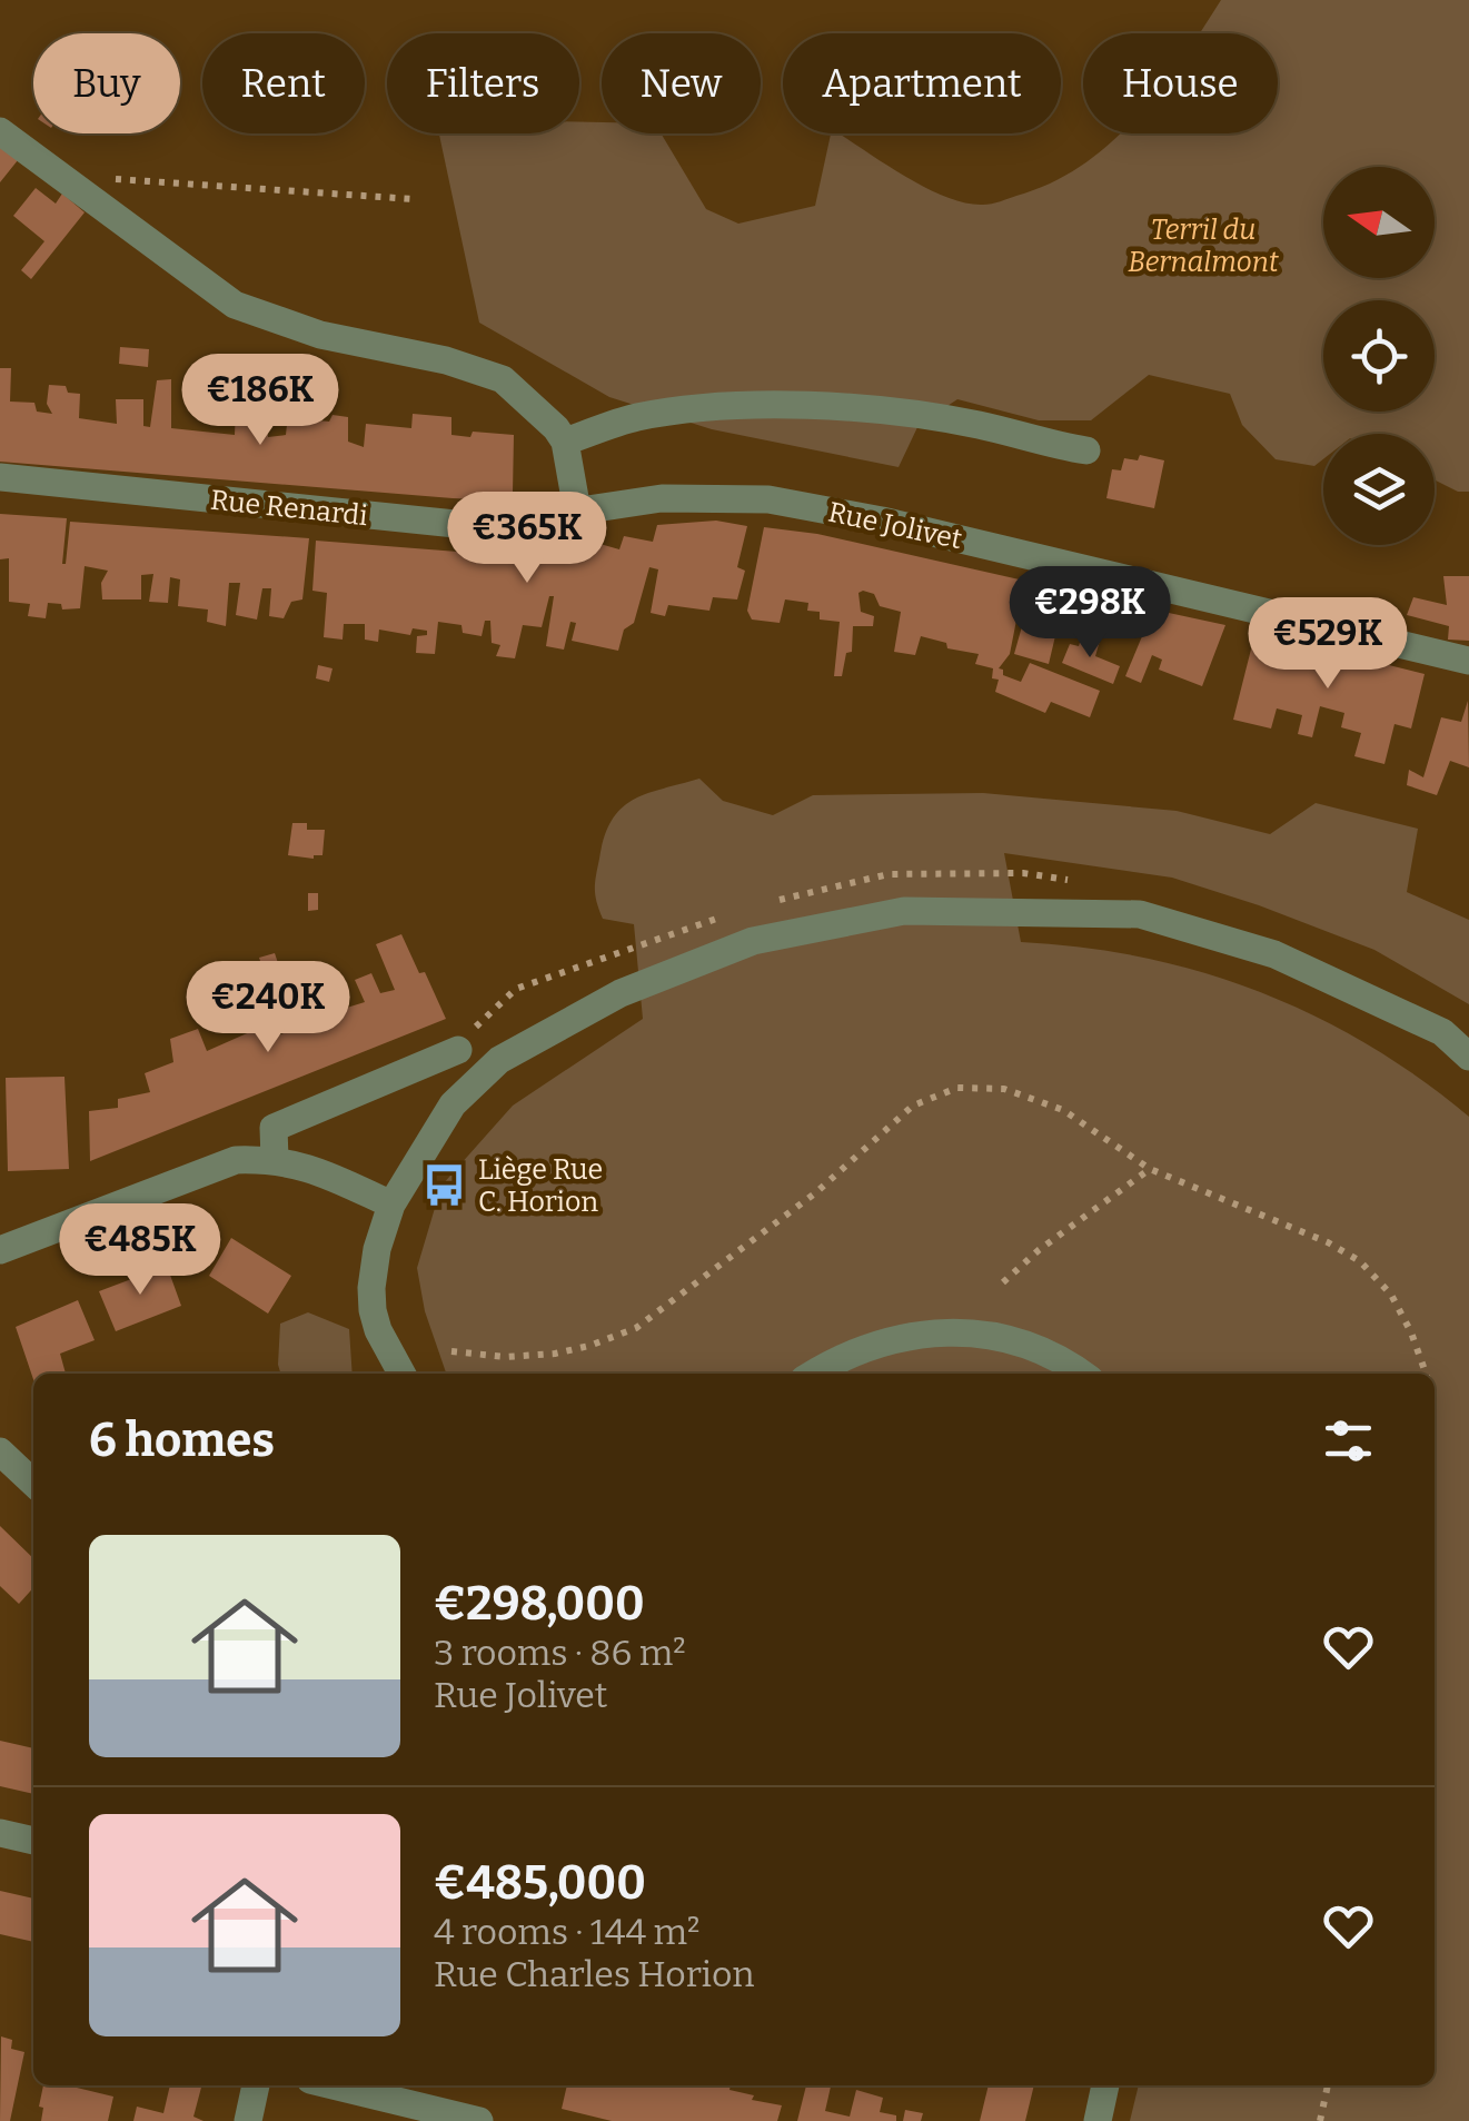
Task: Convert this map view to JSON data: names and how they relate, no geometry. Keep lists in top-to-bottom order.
{
  "streets": {
    "street": ["Rue Renardi", "Rue Jolivet"]
  },
  "crossings": [
    ["Rue Renardi", "Rue Jolivet"]
  ],
  "parks": ["Terril du Bernalmont"],
  "places": {
    "bus stop": ["Liège Rue C. Horion"]
  },
  "north": "left",
  "page": {
    "chip": [
      "Buy",
      "Rent",
      "Filters",
      "New",
      "Apartment",
      "House"
    ],
    "price": [
      "€186K",
      "€365K",
      "€298K",
      "€529K",
      "€240K",
      "€485K"
    ],
    "heading": "6 homes",
    "list": [
      {
        "name": "€298,000",
        "note": "3 rooms · 86 m² · Rue Jolivet"
      },
      {
        "name": "€485,000",
        "note": "4 rooms · 144 m² · Rue Charles Horion"
      }
    ]
  }
}
